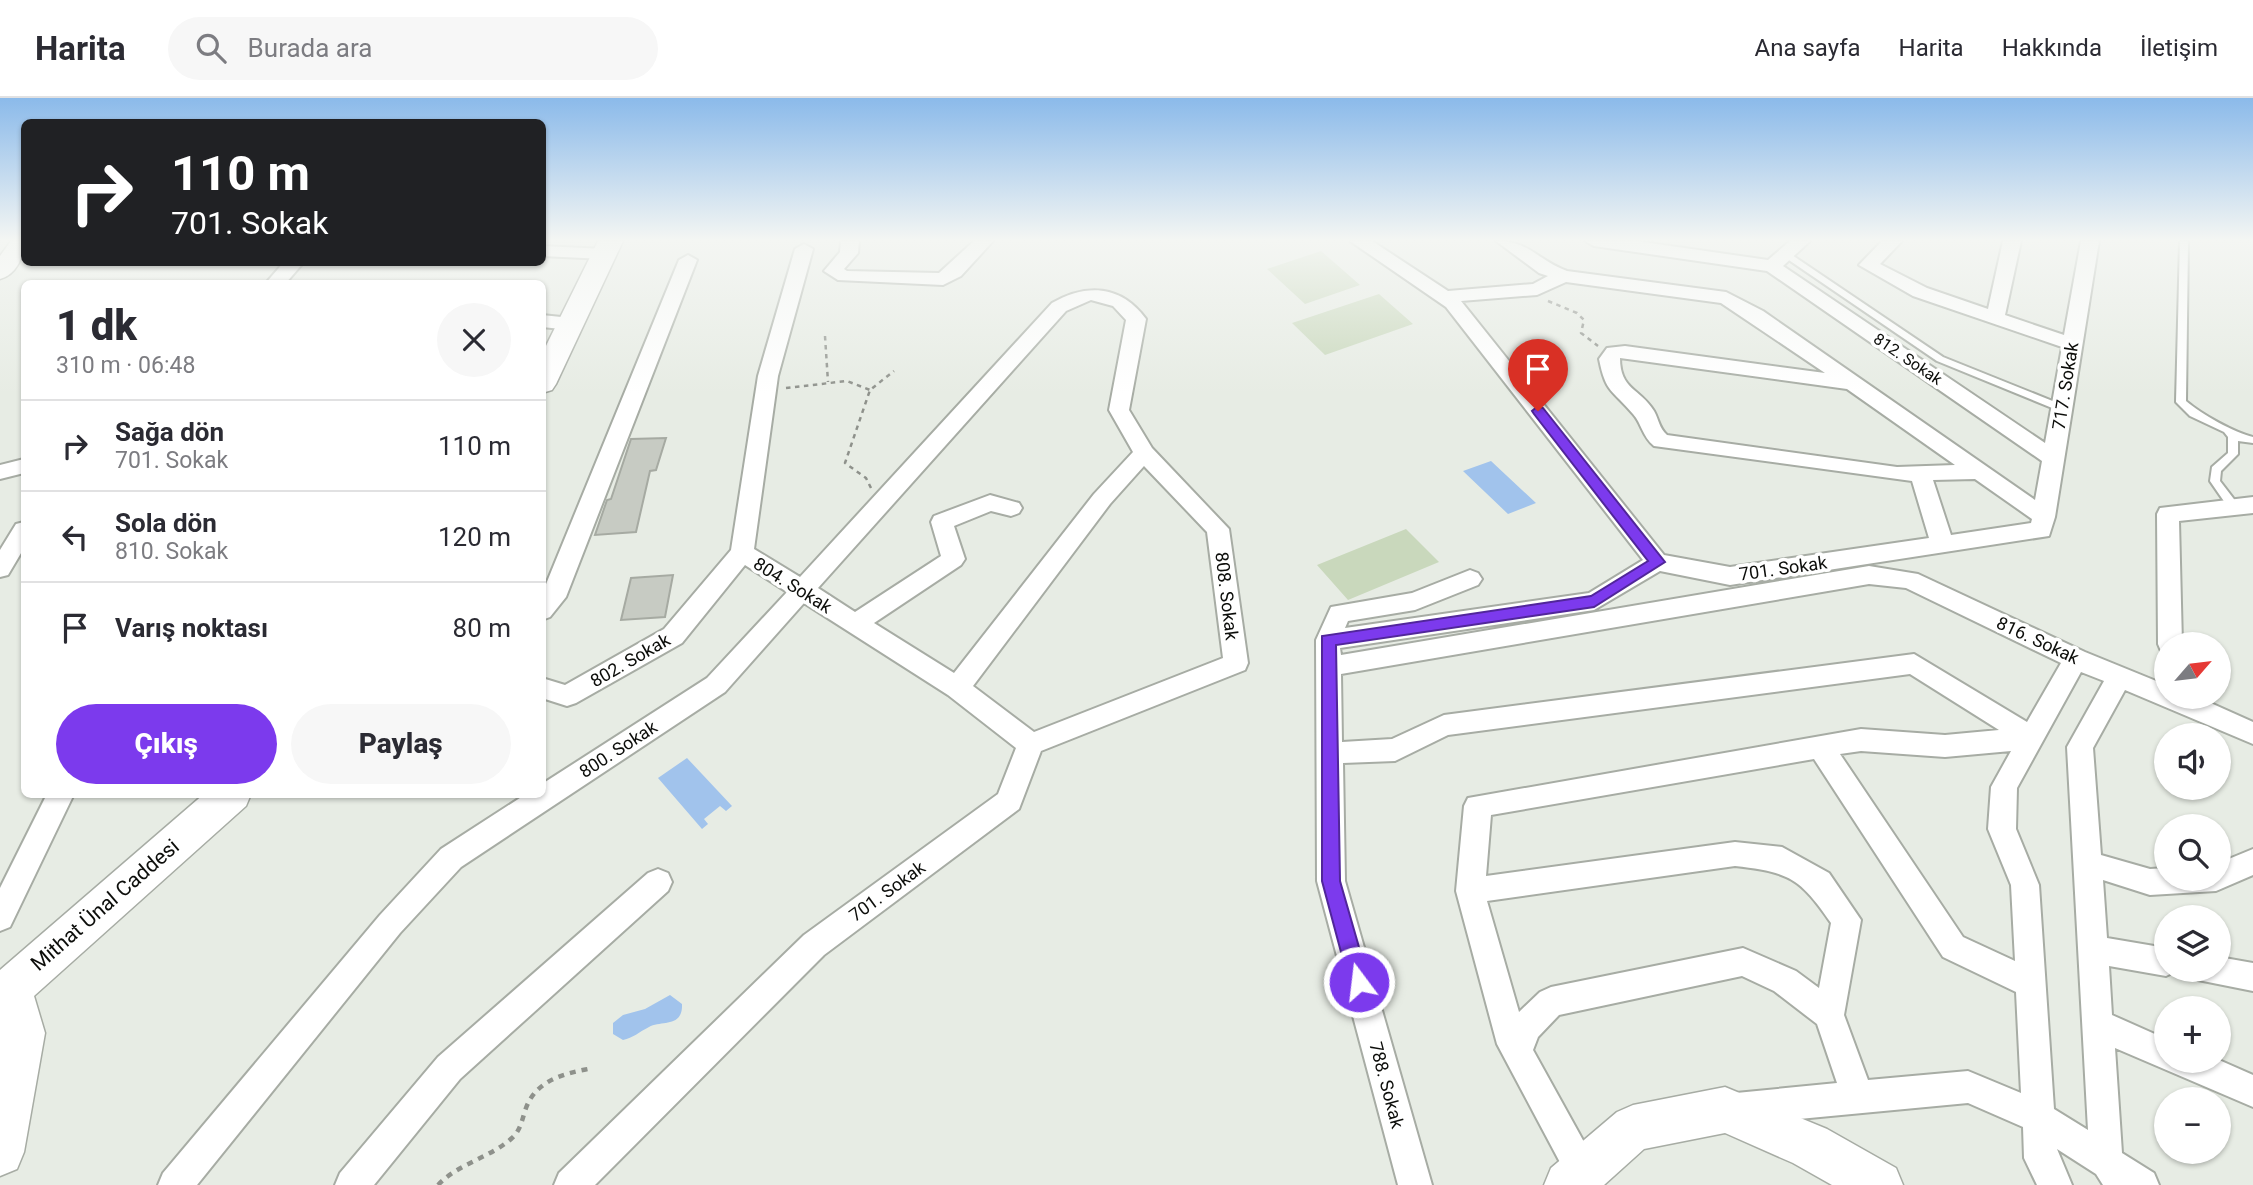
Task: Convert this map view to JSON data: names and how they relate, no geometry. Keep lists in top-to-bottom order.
{
  "streets": {
    "main road": ["Mithat Ünal Caddesi"],
    "street": [
      "812. Sokak",
      "717. Sokak",
      "701. Sokak",
      "804. Sokak",
      "808. Sokak",
      "816. Sokak",
      "802. Sokak",
      "800. Sokak",
      "788. Sokak"
    ]
  },
  "crossings": [
    ["812. Sokak", "717. Sokak"],
    ["717. Sokak", "701. Sokak"],
    ["701. Sokak", "804. Sokak"],
    ["701. Sokak", "808. Sokak"],
    ["701. Sokak", "816. Sokak"],
    ["701. Sokak", "788. Sokak"],
    ["804. Sokak", "808. Sokak"],
    ["804. Sokak", "802. Sokak"],
    ["804. Sokak", "800. Sokak"],
    ["808. Sokak", "800. Sokak"]
  ],
  "north": "top right",
  "page": {
    "header": "Harita",
    "search": "Burada ara",
    "nav": [
      "Ana sayfa",
      "Harita",
      "Hakkında",
      "İletişim"
    ],
    "turn": ["110 m", "701. Sokak"],
    "heading": ["1 dk", "310 m · 06:48"],
    "list": [
      {
        "name": "Sağa dön",
        "note": "701. Sokak",
        "value": "110 m"
      },
      {
        "name": "Sola dön",
        "note": "810. Sokak",
        "value": "120 m"
      },
      {
        "name": "Varış noktası",
        "value": "80 m"
      }
    ],
    "map_buttons": ["+", "−"],
    "buttons": ["Çıkış", "Paylaş"]
  }
}
